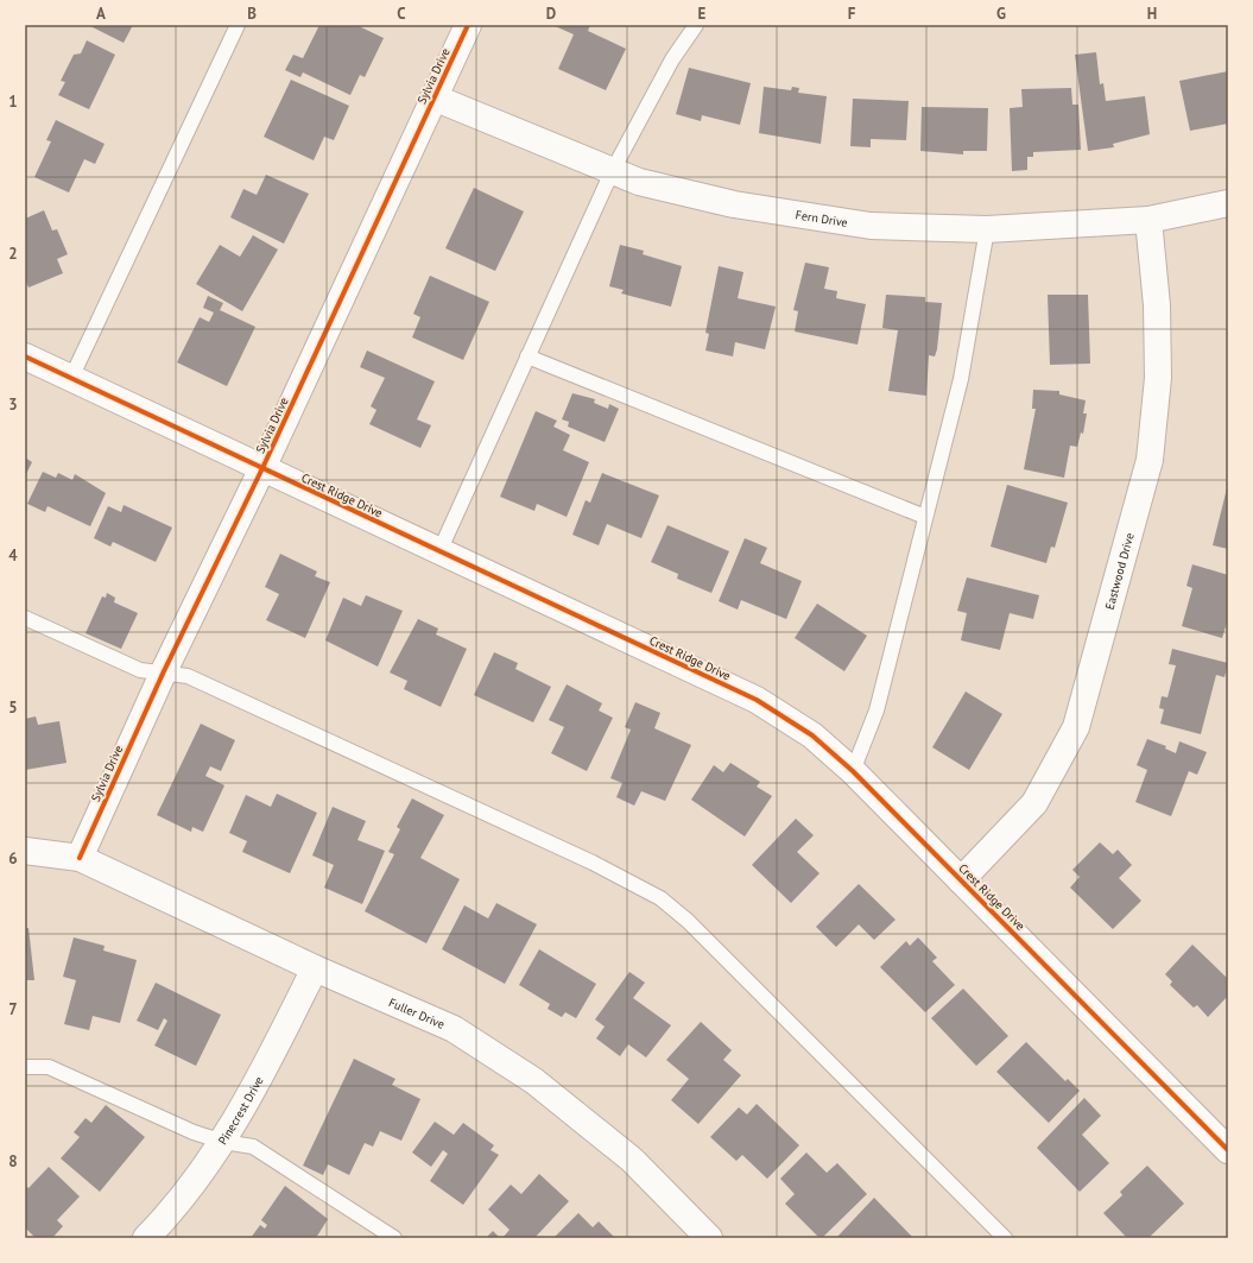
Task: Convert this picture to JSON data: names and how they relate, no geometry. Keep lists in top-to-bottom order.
{
  "streets": {
    "street": [
      "Sylvia Drive",
      "Fern Drive",
      "Crest Ridge Drive",
      "Eastwood Drive",
      "Fuller Drive",
      "Pinecrest Drive"
    ]
  },
  "crossings": [
    ["Sylvia Drive", "Fern Drive"],
    ["Sylvia Drive", "Crest Ridge Drive"],
    ["Sylvia Drive", "Fuller Drive"],
    ["Fern Drive", "Eastwood Drive"],
    ["Crest Ridge Drive", "Eastwood Drive"],
    ["Fuller Drive", "Pinecrest Drive"]
  ],
  "grid": {
    "columns": [
      "A",
      "B",
      "C",
      "D",
      "E",
      "F",
      "G",
      "H"
    ],
    "rows": [
      "1",
      "2",
      "3",
      "4",
      "5",
      "6",
      "7",
      "8"
    ]
  }
}
